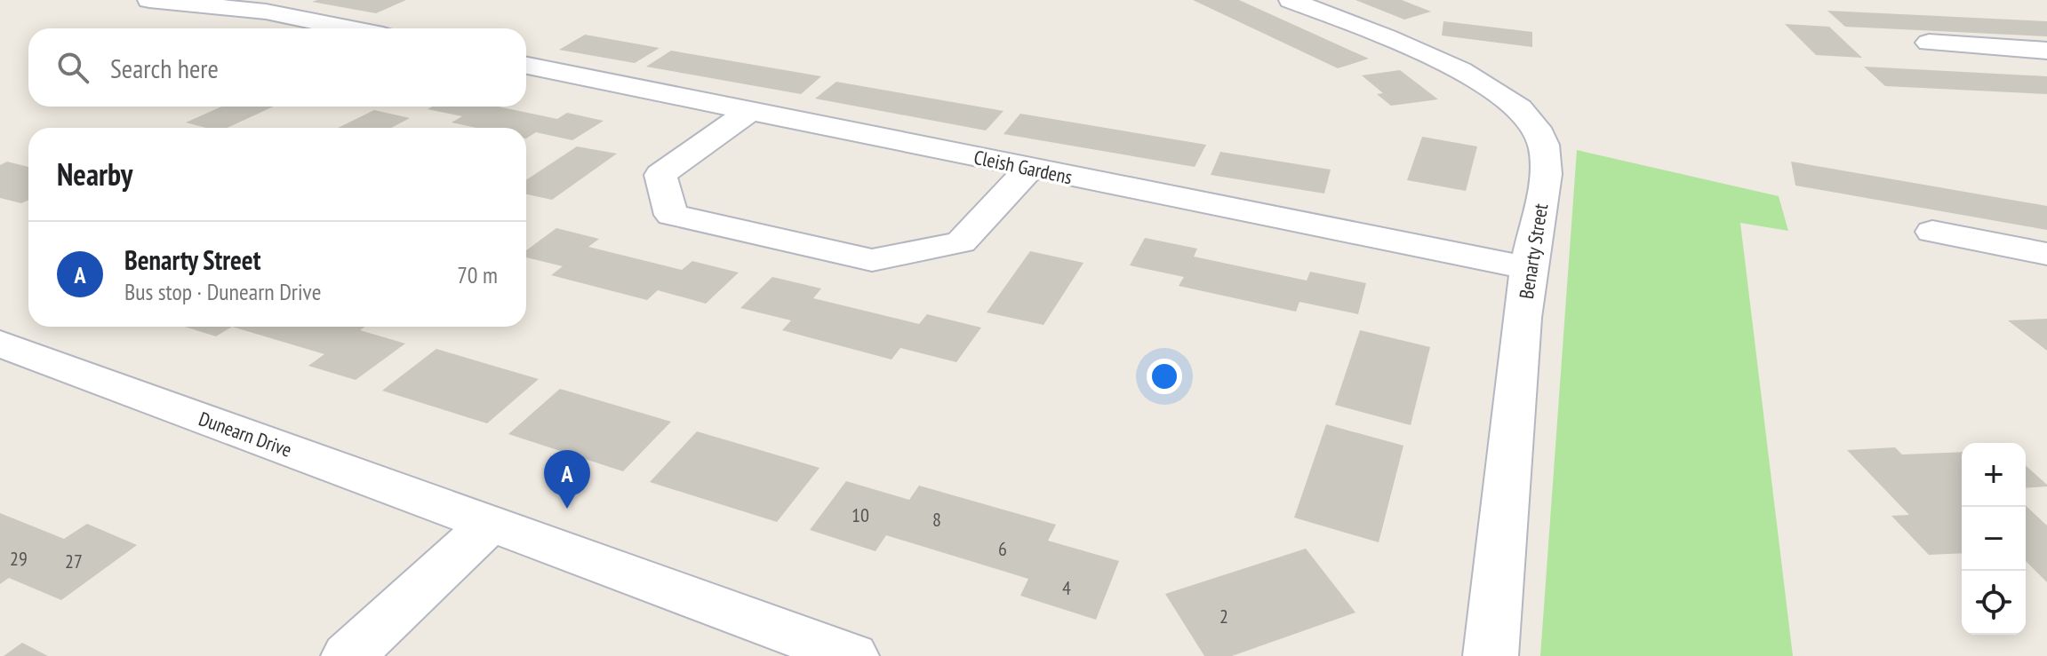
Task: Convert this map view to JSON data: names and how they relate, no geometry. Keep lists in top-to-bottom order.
{
  "streets": {
    "street": ["Cleish Gardens", "Benarty Street", "Dunearn Drive"]
  },
  "crossings": [
    ["Cleish Gardens", "Benarty Street"]
  ],
  "house_numbers": [
    "10",
    "8",
    "6",
    "29",
    "27",
    "4",
    "2"
  ],
  "page": {
    "search": "Search here",
    "heading": "Nearby",
    "list": [
      {
        "mark": "A",
        "name": "Benarty Street",
        "note": "Bus stop · Dunearn Drive",
        "value": "70 m"
      }
    ],
    "map_buttons": ["+", "−"],
    "pins": "A"
  }
}
